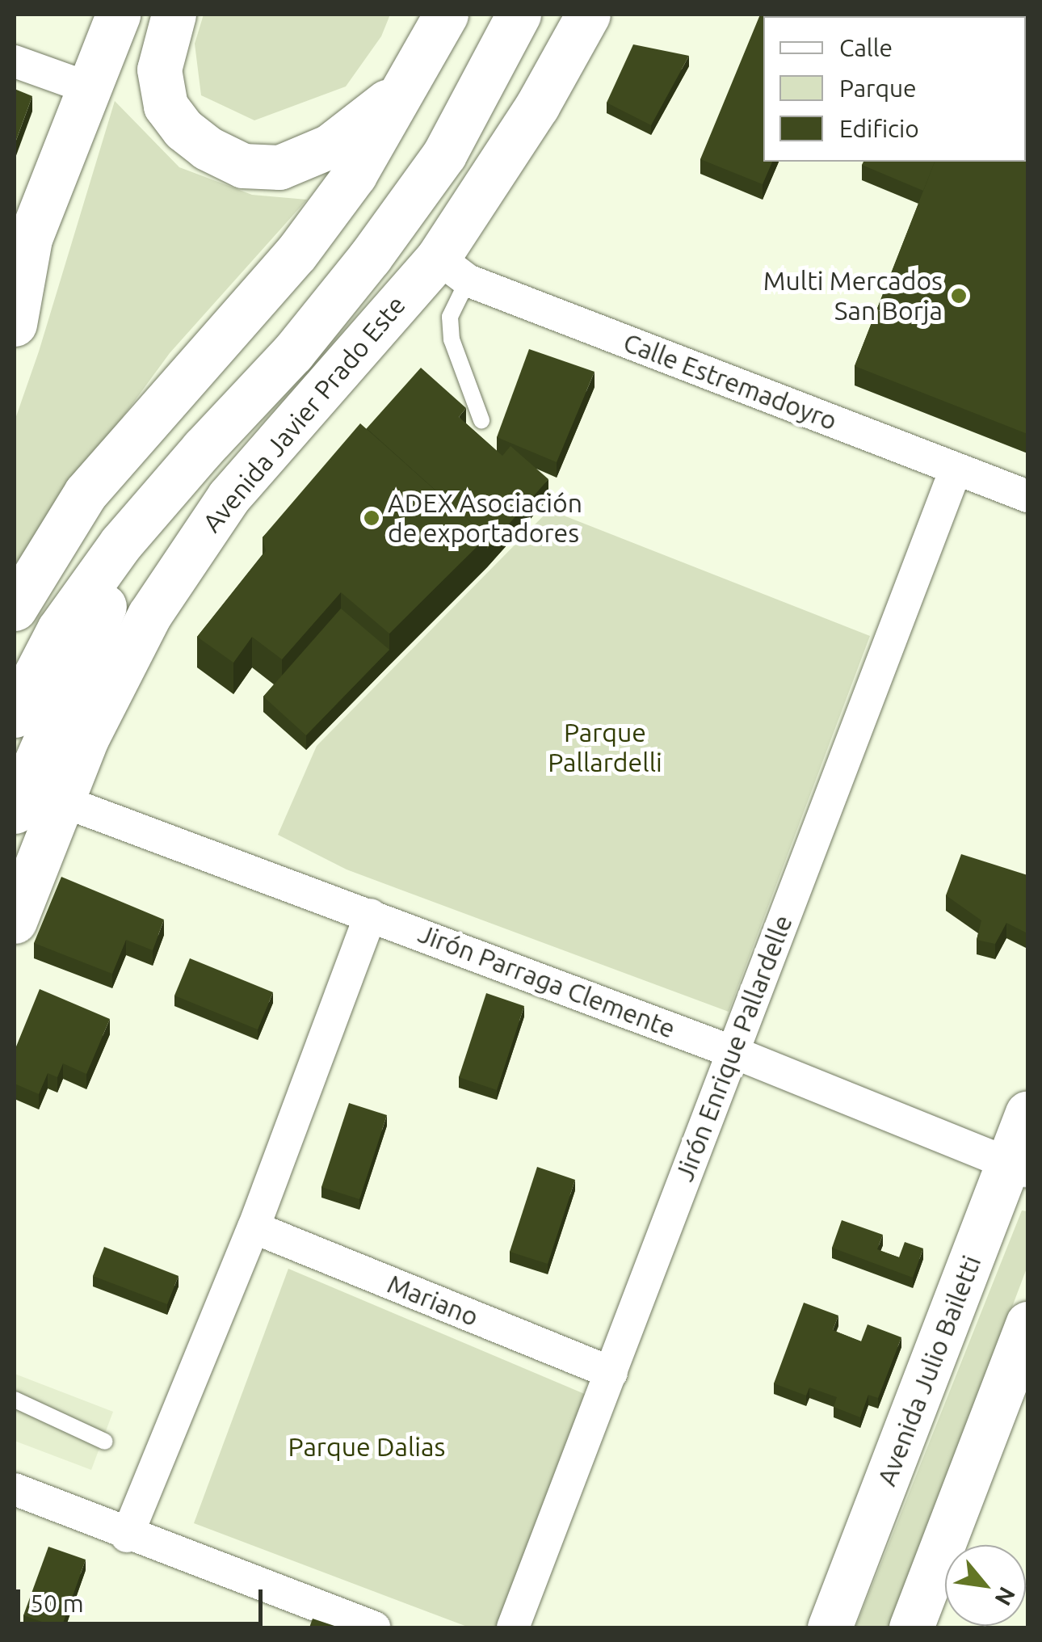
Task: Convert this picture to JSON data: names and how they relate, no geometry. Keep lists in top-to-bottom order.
{
  "streets": {
    "main road": ["Avenida Javier Prado Este", "Avenida Julio Bailetti"],
    "street": [
      "Calle Estremadoyro",
      "Jirón Parraga Clemente",
      "Jirón Enrique Pallardelle",
      "Mariano"
    ]
  },
  "crossings": [
    ["Calle Estremadoyro", "Avenida Javier Prado Este"],
    ["Calle Estremadoyro", "Jirón Enrique Pallardelle"],
    ["Avenida Javier Prado Este", "Jirón Parraga Clemente"],
    ["Jirón Parraga Clemente", "Jirón Enrique Pallardelle"],
    ["Jirón Parraga Clemente", "Avenida Julio Bailetti"],
    ["Jirón Enrique Pallardelle", "Mariano"]
  ],
  "parks": ["Parque Pallardelli", "Parque Dalias"],
  "places": ["Multi Mercados San Borja", "ADEX Asociación de exportadores"],
  "legend": ["Calle", "Parque", "Edificio"],
  "scale_bar": "50 m",
  "north": "bottom right"
}
